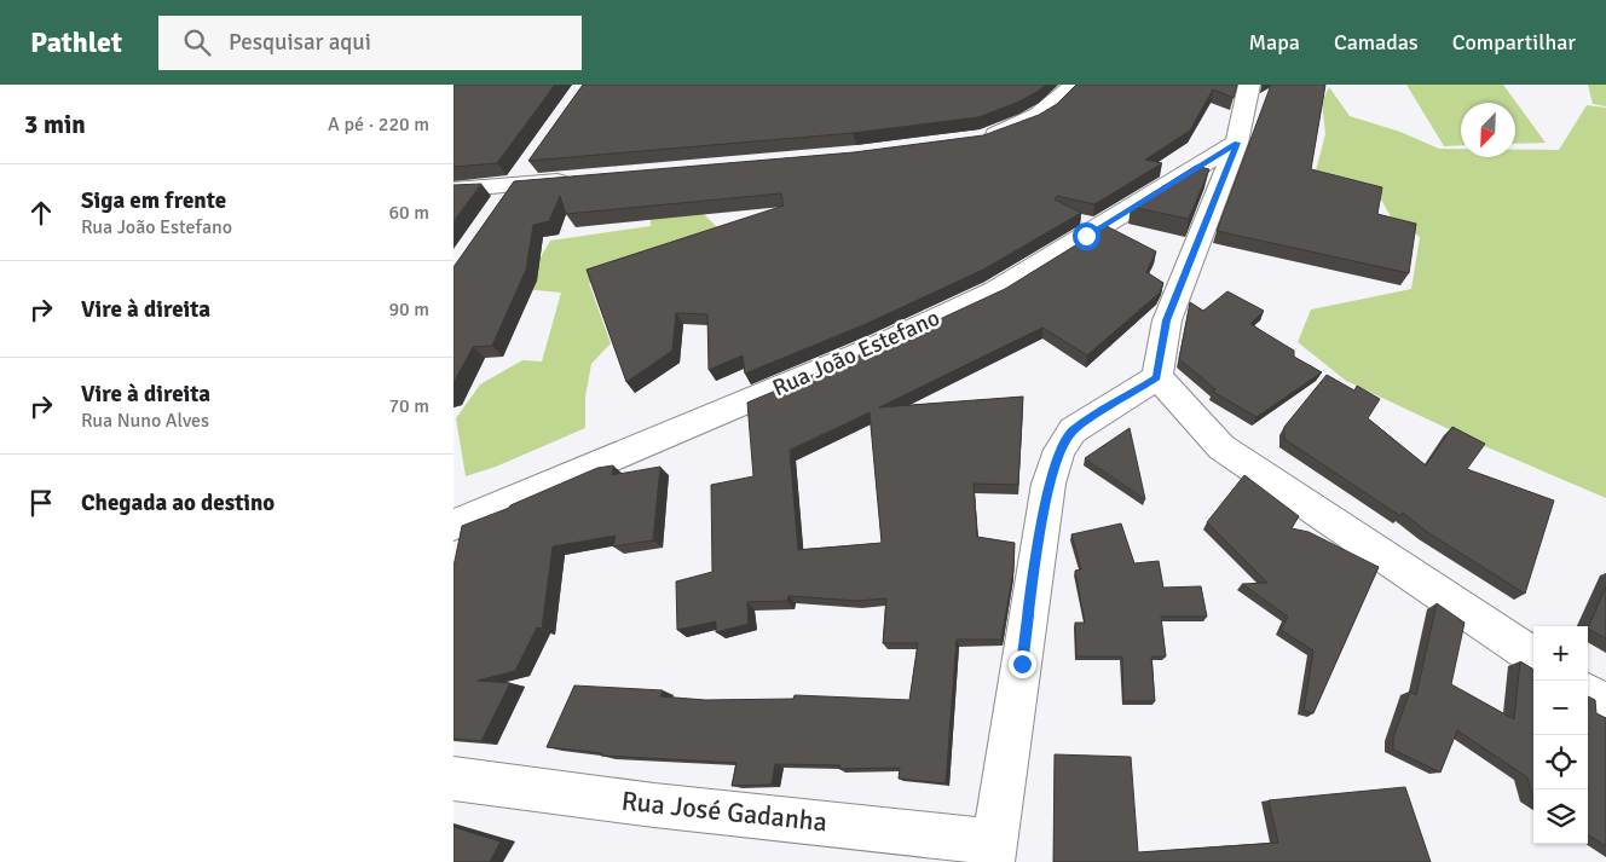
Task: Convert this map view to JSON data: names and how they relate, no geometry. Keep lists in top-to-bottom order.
{
  "streets": {
    "street": ["Rua João Estefano", "Rua José Gadanha"]
  },
  "north": "bottom left",
  "page": {
    "header": "Pathlet",
    "search": "Pesquisar aqui",
    "nav": ["Mapa", "Camadas", "Compartilhar"],
    "heading": ["3 min", "A pé · 220 m"],
    "list": [
      ["Siga em frente", "Rua João Estefano", "60 m"],
      ["Vire à direita", "90 m"],
      ["Vire à direita", "Rua Nuno Alves", "70 m"],
      "Chegada ao destino"
    ],
    "map_buttons": ["+", "−"]
  }
}
